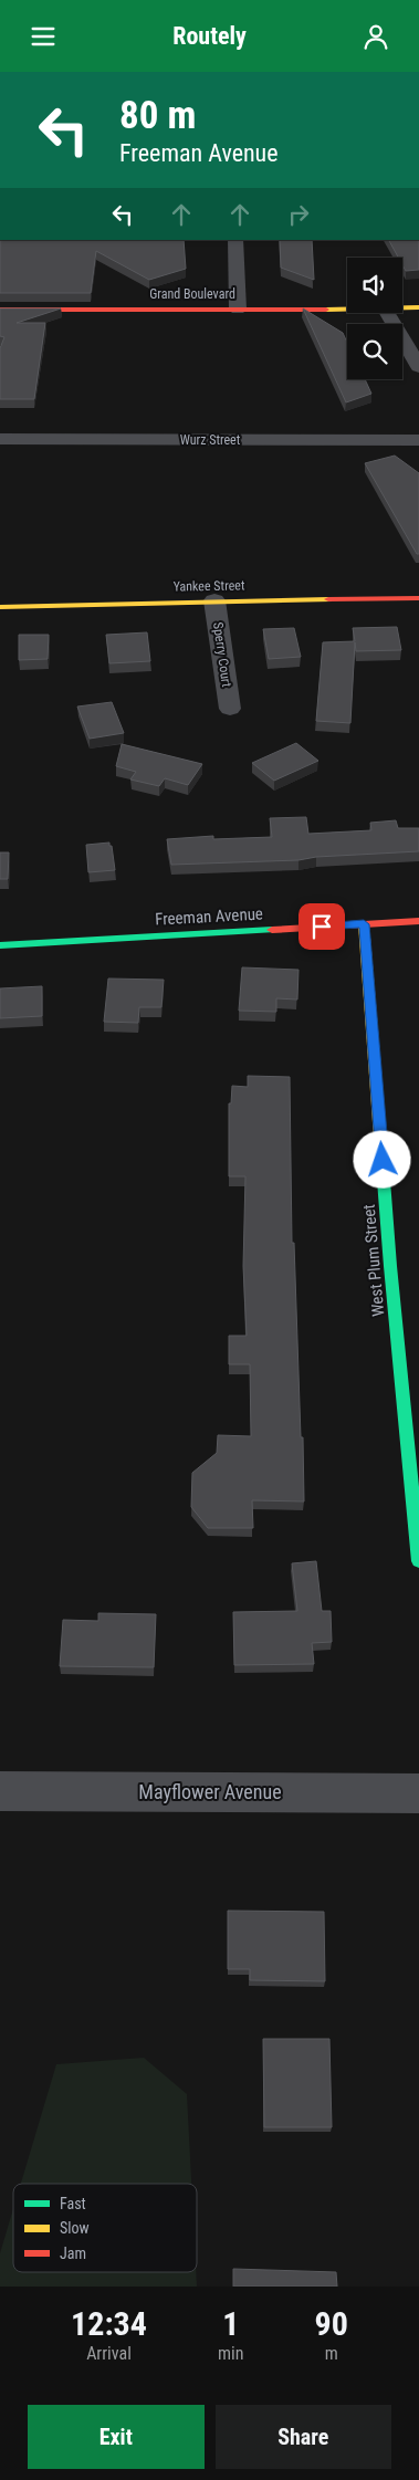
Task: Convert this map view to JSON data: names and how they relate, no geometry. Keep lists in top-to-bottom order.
{
  "streets": {
    "street": [
      "Grand Boulevard",
      "Wurz Street",
      "Yankee Street",
      "Sperry Court",
      "Freeman Avenue",
      "West Plum Street",
      "Mayflower Avenue"
    ]
  },
  "crossings": [
    ["Yankee Street", "Sperry Court"],
    ["Freeman Avenue", "West Plum Street"]
  ],
  "legend": ["Fast", "Slow", "Jam"],
  "page": {
    "header": "Routely",
    "turn": ["80 m", "Freeman Avenue"],
    "eta": [
      "12:34",
      "Arrival",
      "1",
      "min",
      "90",
      "m"
    ],
    "buttons": ["Exit", "Share"]
  }
}
